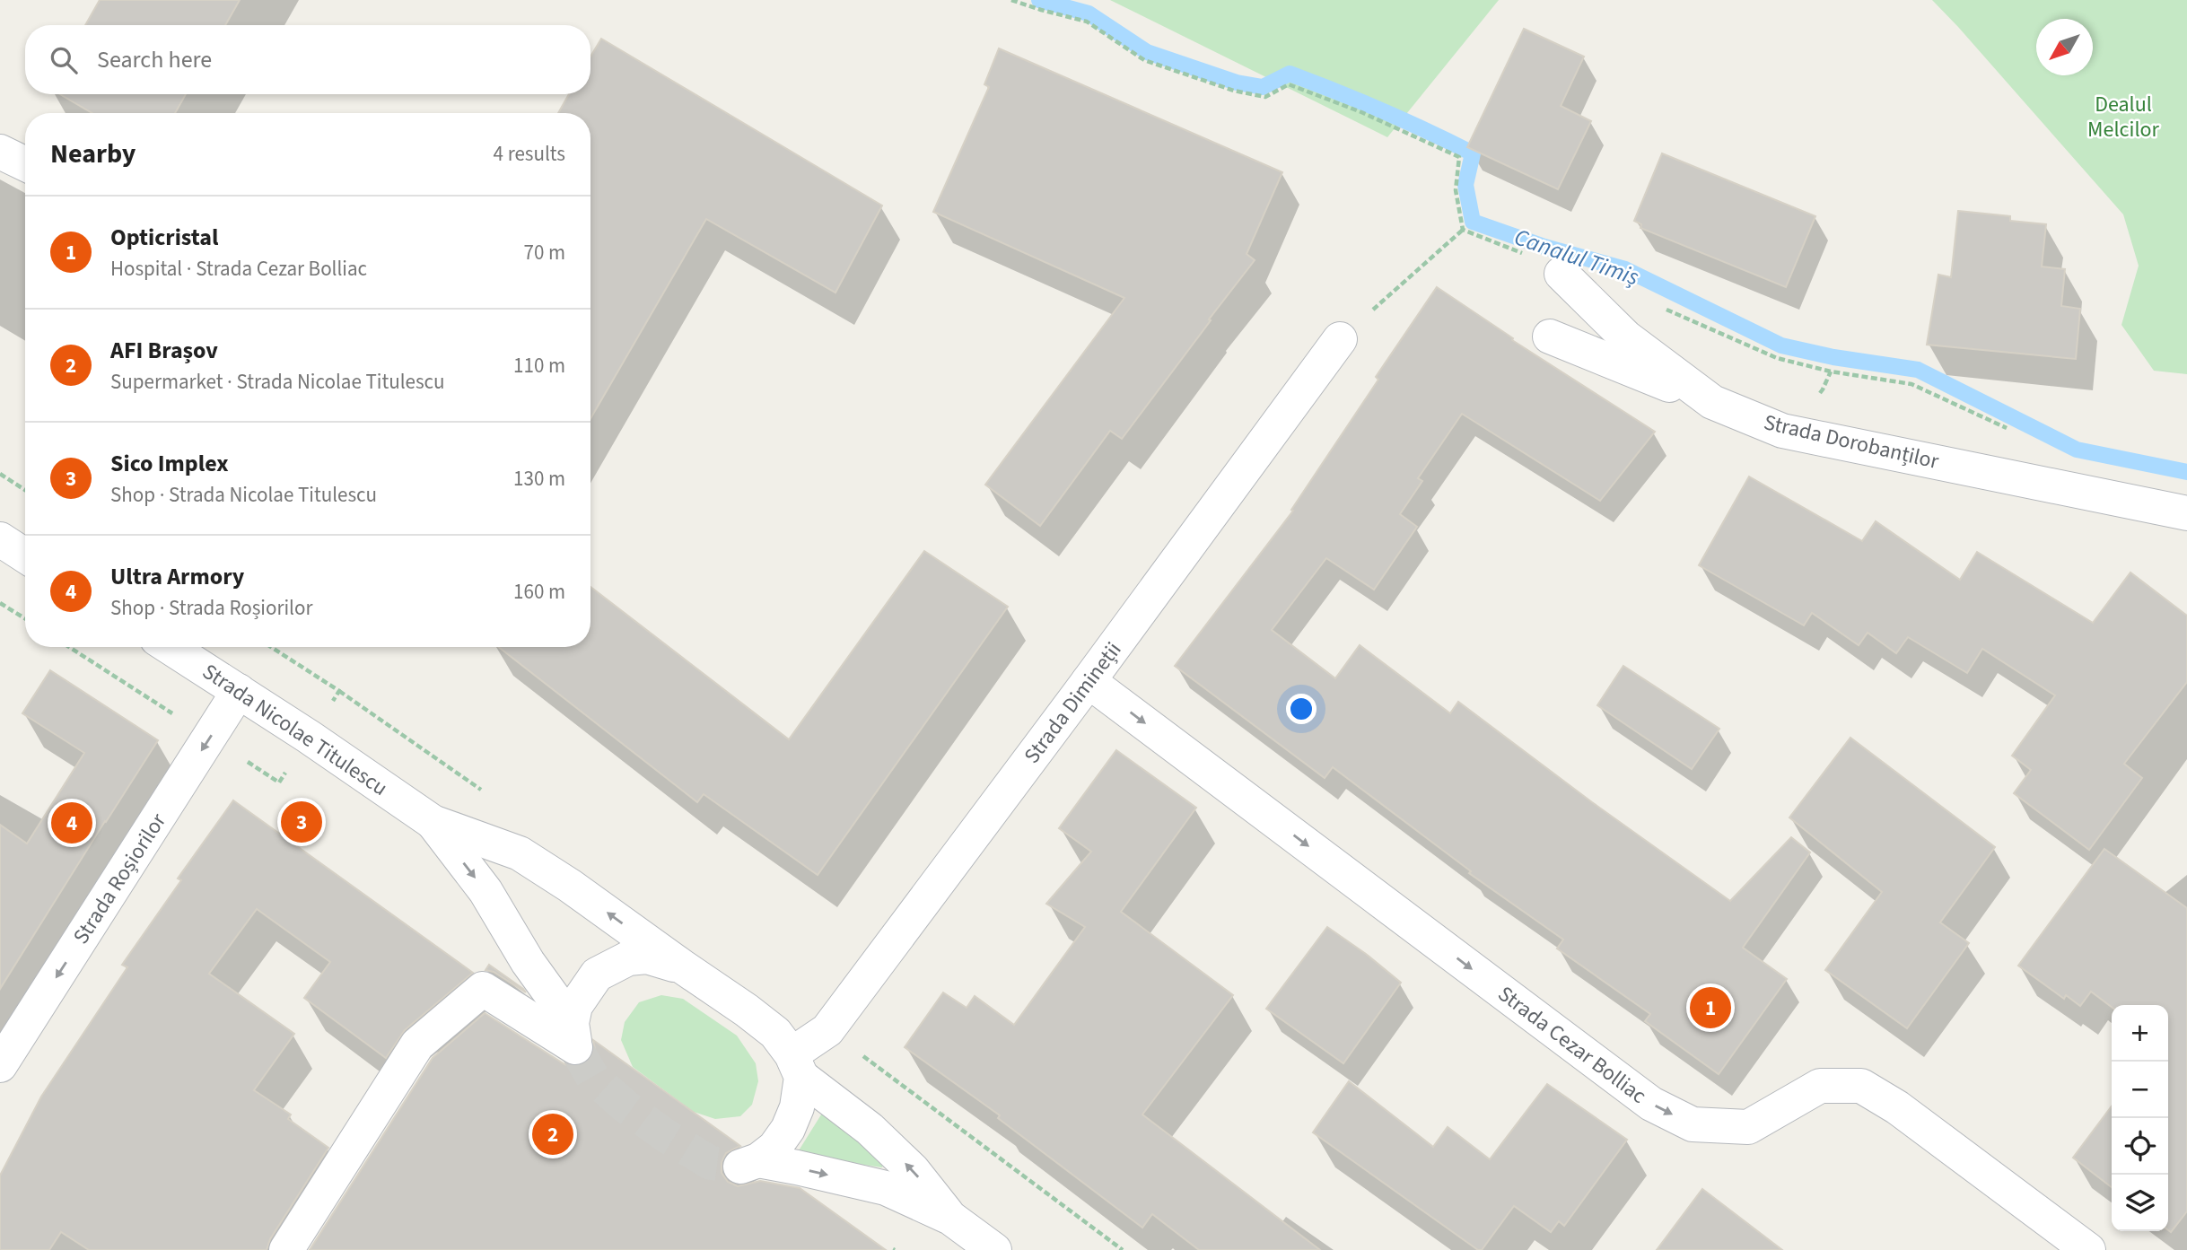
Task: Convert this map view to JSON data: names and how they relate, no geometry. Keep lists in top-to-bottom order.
{
  "streets": {
    "street": [
      "Strada Dorobanților",
      "Strada Dimineții",
      "Strada Nicolae Titulescu",
      "Strada Roșiorilor",
      "Strada Cezar Bolliac"
    ]
  },
  "crossings": [
    ["Strada Dimineții", "Strada Nicolae Titulescu"],
    ["Strada Dimineții", "Strada Cezar Bolliac"],
    ["Strada Nicolae Titulescu", "Strada Roșiorilor"]
  ],
  "one_way": ["Strada Roșiorilor", "Strada Cezar Bolliac"],
  "water": ["Canalul Timiș"],
  "parks": ["Dealul Melcilor"],
  "north": "bottom left",
  "page": {
    "search": "Search here",
    "heading": ["Nearby", "4 results"],
    "list": [
      {
        "mark": "1",
        "name": "Opticristal",
        "note": "Hospital · Strada Cezar Bolliac",
        "value": "70 m"
      },
      {
        "mark": "2",
        "name": "AFI Brașov",
        "note": "Supermarket · Strada Nicolae Titulescu",
        "value": "110 m"
      },
      {
        "mark": "3",
        "name": "Sico Implex",
        "note": "Shop · Strada Nicolae Titulescu",
        "value": "130 m"
      },
      {
        "mark": "4",
        "name": "Ultra Armory",
        "note": "Shop · Strada Roșiorilor",
        "value": "160 m"
      }
    ],
    "pins": [
      "3",
      "4",
      "1",
      "2"
    ],
    "map_buttons": ["+", "−"]
  }
}
